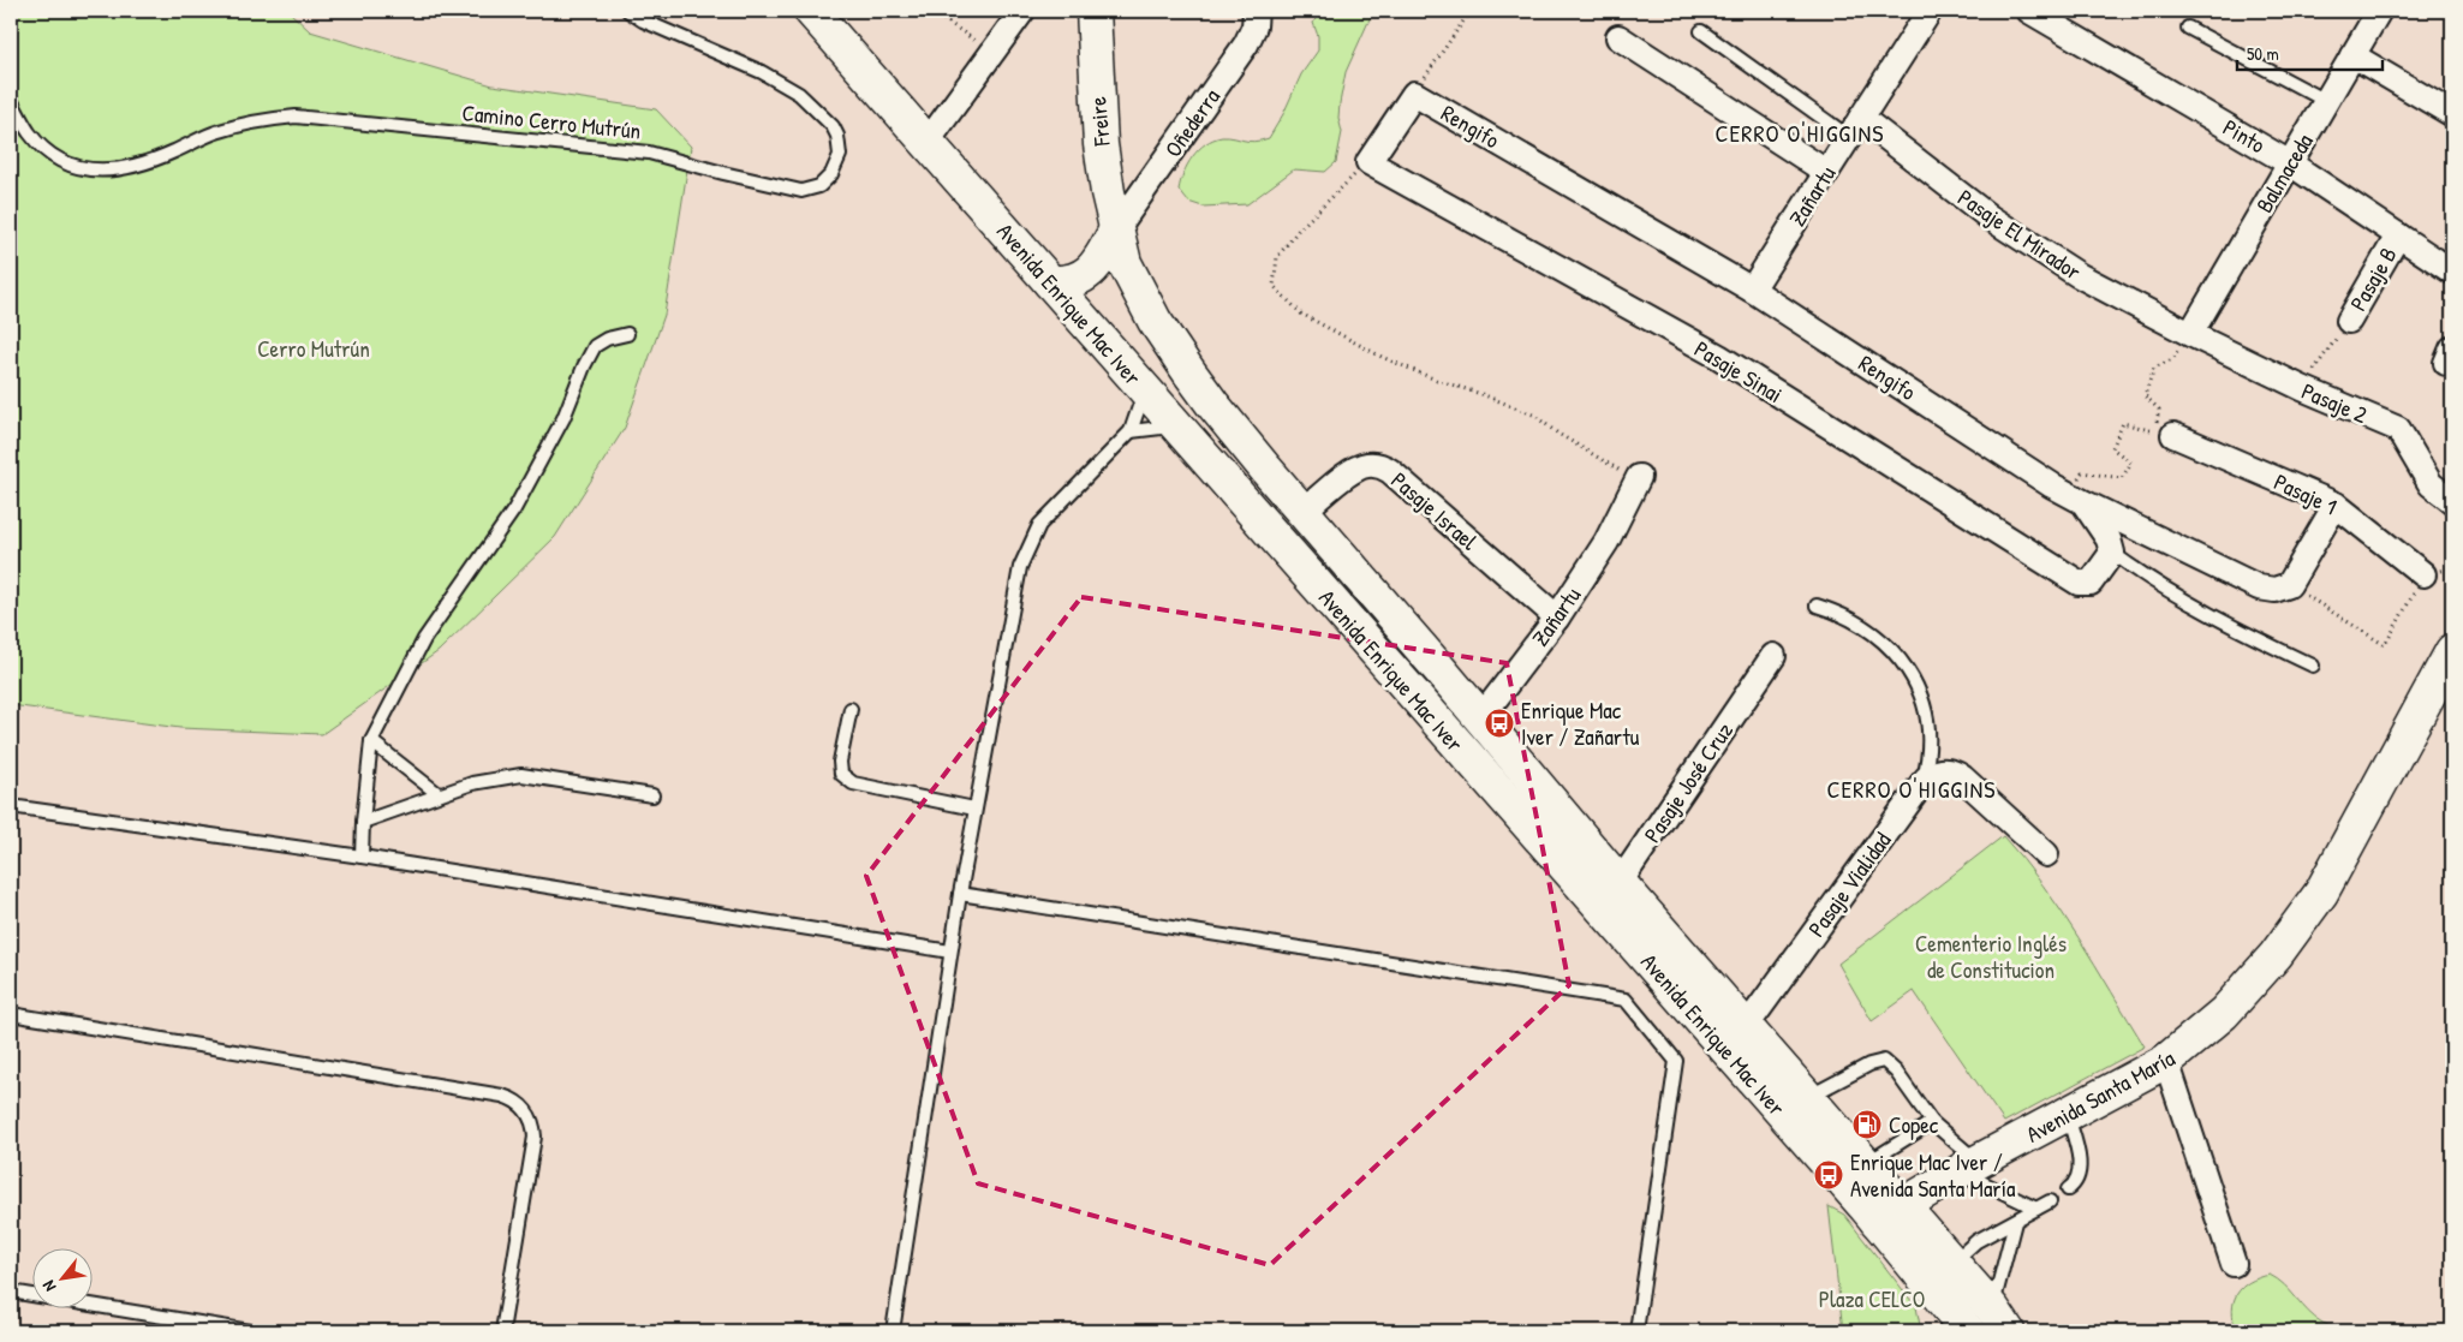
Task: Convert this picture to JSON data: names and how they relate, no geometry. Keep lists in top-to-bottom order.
{
  "streets": {
    "main road": ["Freire", "Avenida Enrique Mac Iver", "Avenida Santa María"],
    "street": [
      "Oñederra",
      "Rengifo",
      "Pinto",
      "Balmaceda",
      "Zañartu",
      "Pasaje El Mirador",
      "Pasaje B",
      "Pasaje Sinai",
      "Pasaje 2",
      "Pasaje 1",
      "Pasaje Israel",
      "Pasaje José Cruz",
      "Pasaje Vialidad"
    ],
    "lane": ["Camino Cerro Mutrún"]
  },
  "crossings": [
    ["Freire", "Oñederra"],
    ["Freire", "Avenida Enrique Mac Iver"],
    ["Oñederra", "Avenida Enrique Mac Iver"],
    ["Rengifo", "Zañartu"],
    ["Pinto", "Balmaceda"],
    ["Pinto", "Pasaje B"],
    ["Balmaceda", "Pasaje El Mirador"],
    ["Balmaceda", "Pasaje 2"],
    ["Zañartu", "Pasaje El Mirador"],
    ["Zañartu", "Avenida Enrique Mac Iver"],
    ["Zañartu", "Pasaje Israel"],
    ["Pasaje El Mirador", "Pasaje 2"],
    ["Avenida Enrique Mac Iver", "Pasaje Israel"],
    ["Avenida Enrique Mac Iver", "Pasaje José Cruz"],
    ["Avenida Enrique Mac Iver", "Pasaje Vialidad"],
    ["Avenida Enrique Mac Iver", "Avenida Santa María"]
  ],
  "districts": ["CERRO O'HIGGINS", "CERRO O'HIGGINS"],
  "parks": ["Cerro Mutrún", "Cementerio Inglés de Constitucion", "Plaza CELCO"],
  "places": {
    "bus stop": ["Enrique Mac Iver / Zañartu", "Enrique Mac Iver / Avenida Santa María"],
    "fuel station": ["Copec"]
  },
  "scale_bar": "50 m",
  "north": "bottom left"
}
